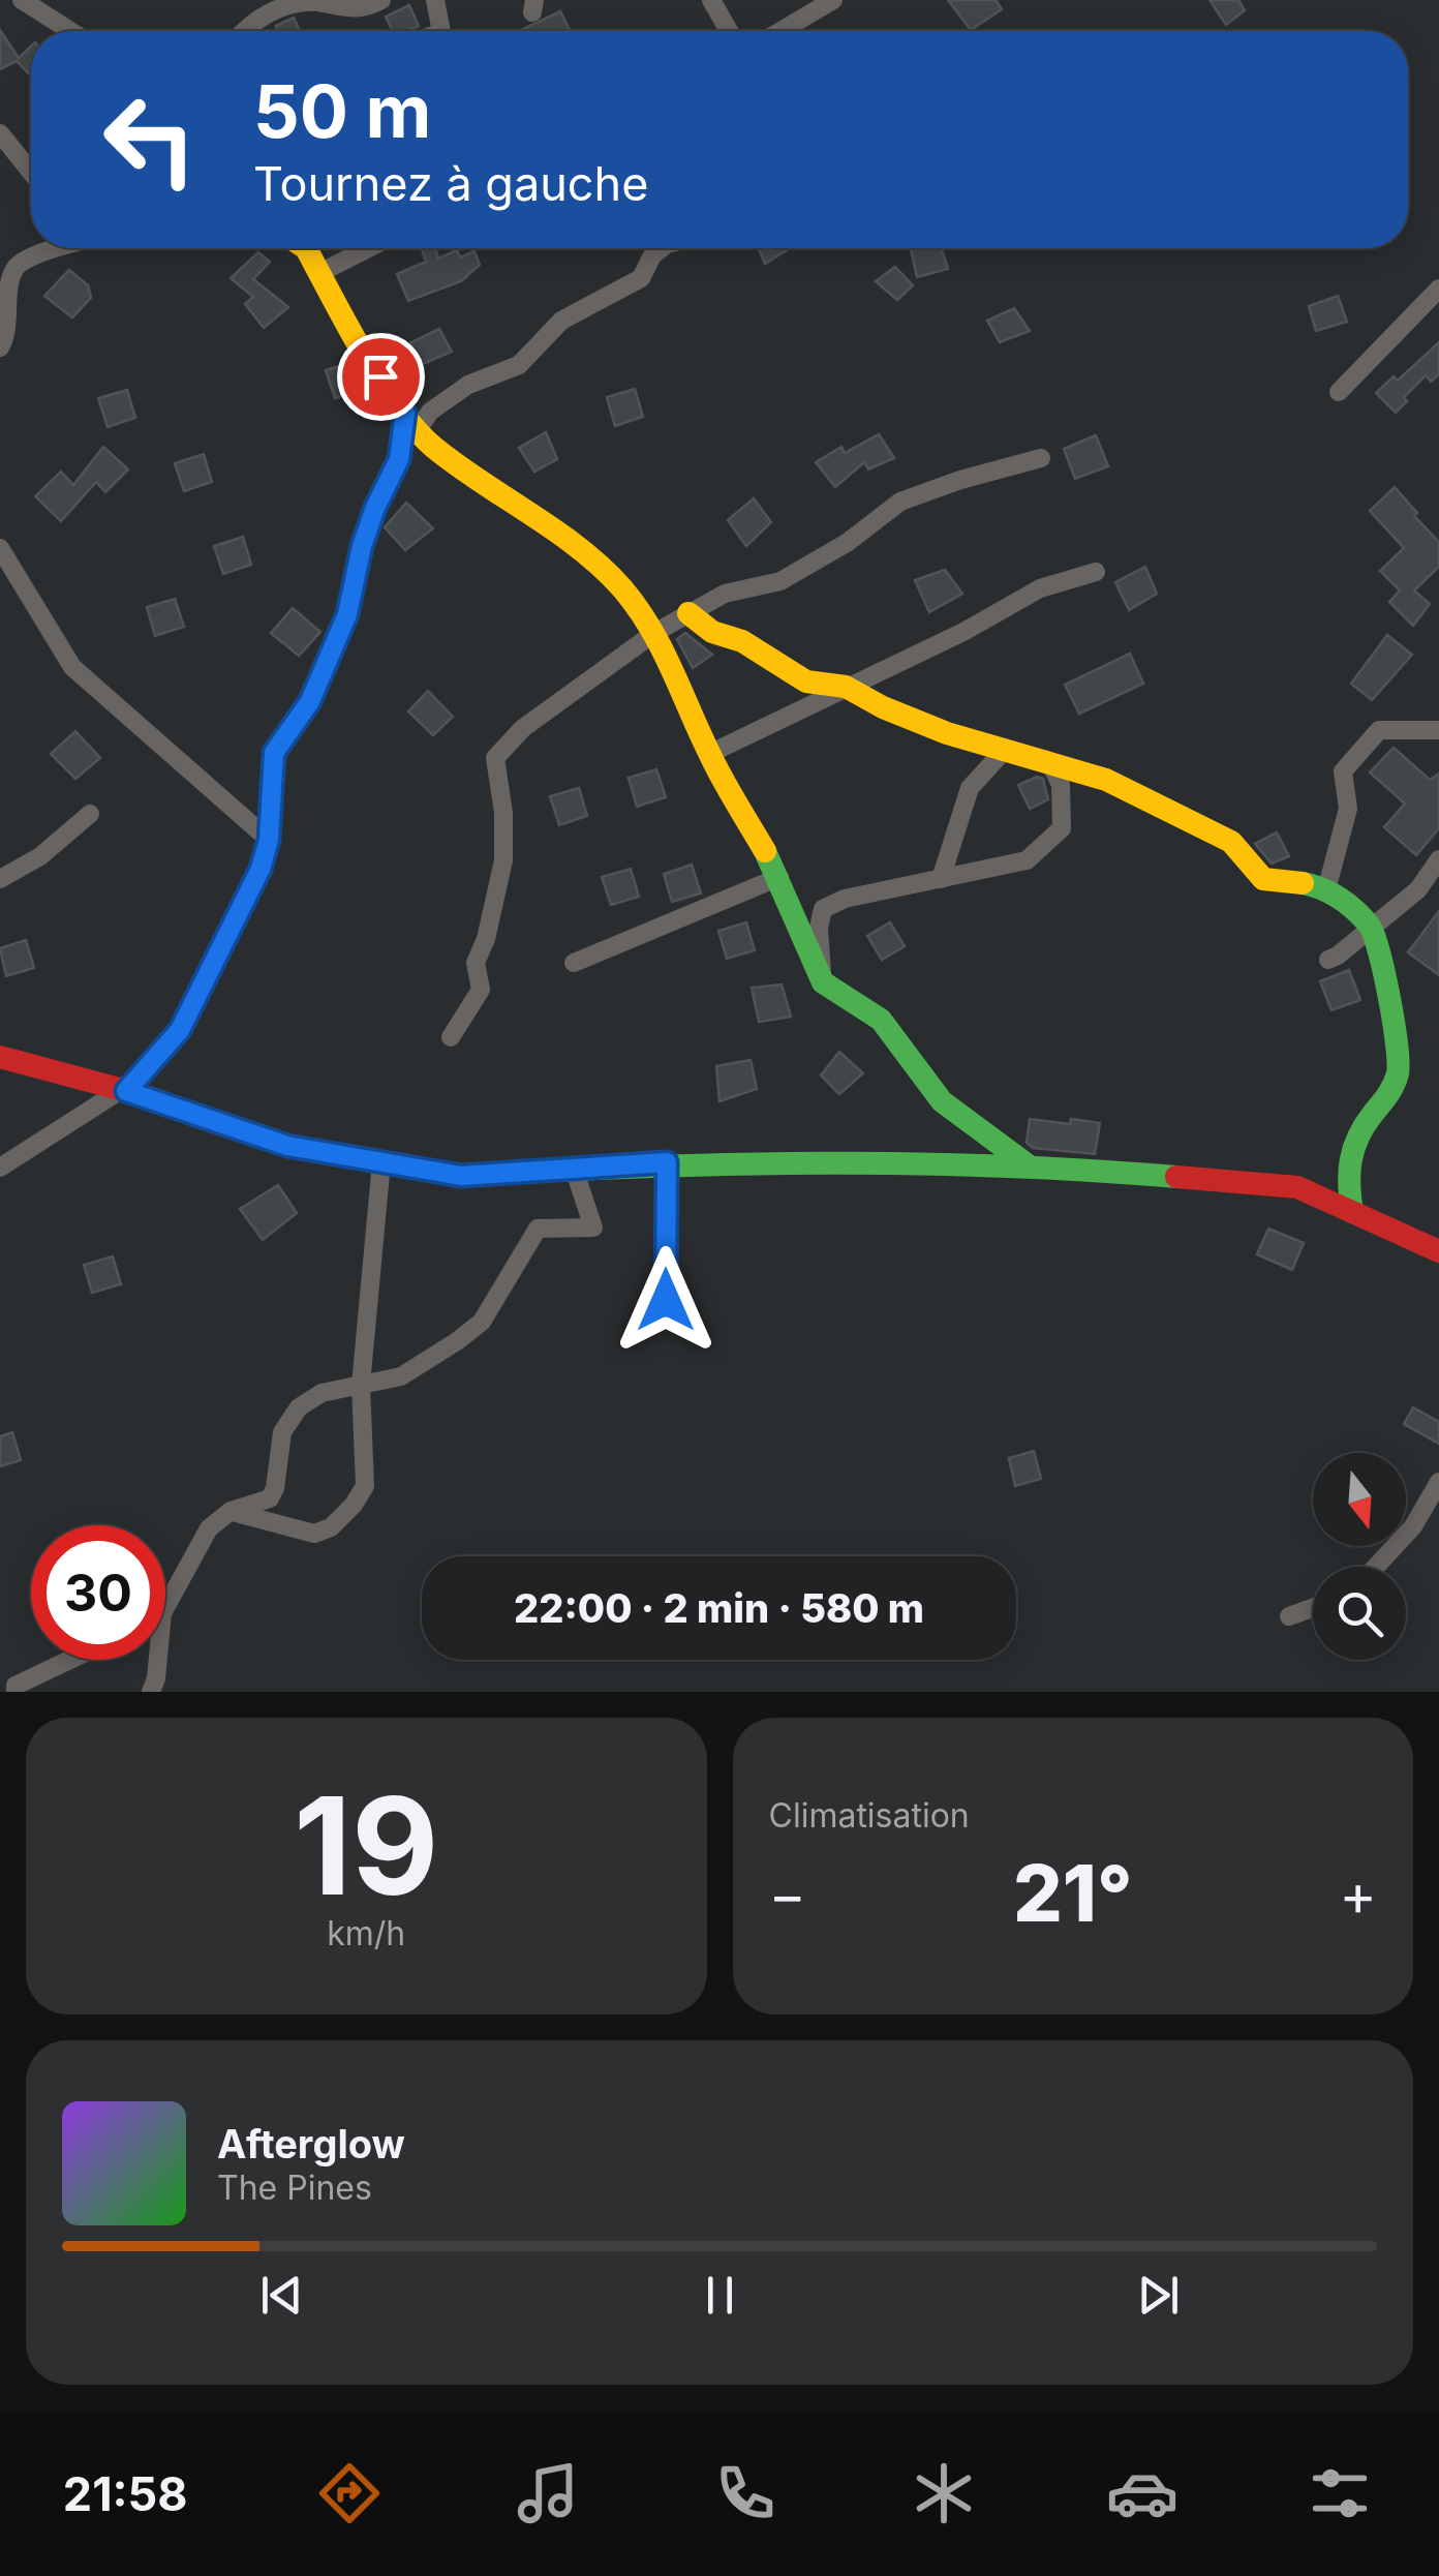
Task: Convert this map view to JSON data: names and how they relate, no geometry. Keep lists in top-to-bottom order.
{
  "north": "bottom",
  "page": {
    "turn": ["50 m", "Tournez à gauche"],
    "limit": "30",
    "trip": "22:00 · 2 min · 580 m",
    "tile": [
      ["19", "km/h"],
      "Climatisation"
    ],
    "heat": ["−", "21°", "+"],
    "song": ["Afterglow", "The Pines"],
    "tabs": "21:58"
  }
}
